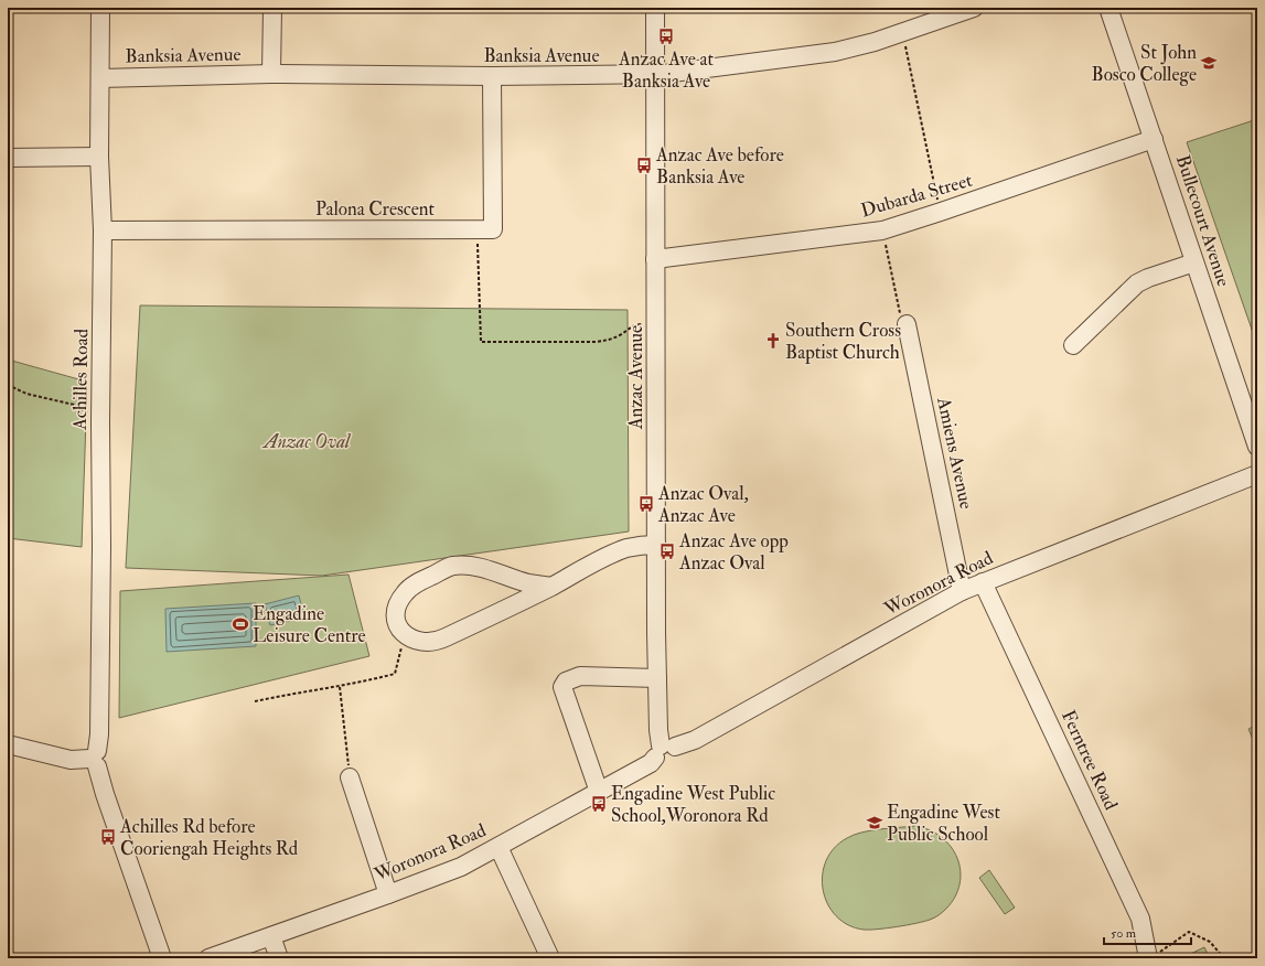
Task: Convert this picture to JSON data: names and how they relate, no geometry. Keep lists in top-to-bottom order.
{
  "streets": {
    "street": [
      "Banksia Avenue",
      "Dubarda Street",
      "Palona Crescent",
      "Bullecourt Avenue",
      "Anzac Avenue",
      "Achilles Road",
      "Amiens Avenue",
      "Woronora Road",
      "Ferntree Road"
    ]
  },
  "crossings": [
    ["Banksia Avenue", "Palona Crescent"],
    ["Banksia Avenue", "Anzac Avenue"],
    ["Banksia Avenue", "Achilles Road"],
    ["Dubarda Street", "Bullecourt Avenue"],
    ["Dubarda Street", "Anzac Avenue"],
    ["Palona Crescent", "Achilles Road"],
    ["Anzac Avenue", "Woronora Road"],
    ["Amiens Avenue", "Woronora Road"],
    ["Woronora Road", "Ferntree Road"]
  ],
  "parks": ["Anzac Oval"],
  "places": {
    "bus stop": [
      "Anzac Ave at Banksia Ave",
      "Anzac Ave before Banksia Ave",
      "Anzac Oval, Anzac Ave",
      "Anzac Ave opp Anzac Oval",
      "Engadine West Public School,Woronora Rd",
      "Achilles Rd before Cooriengah Heights Rd"
    ],
    "school or university": ["St John Bosco College", "Engadine West Public School"],
    "church": ["Southern Cross Baptist Church"],
    "sports": ["Engadine Leisure Centre"]
  },
  "scale_bar": "50 m"
}
